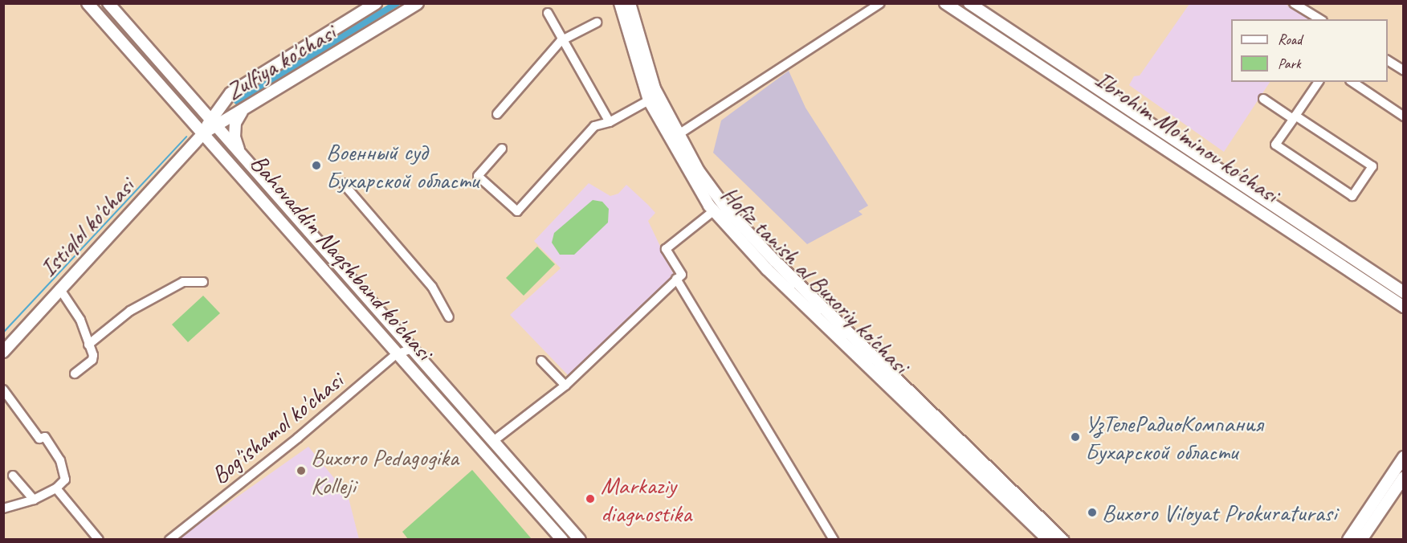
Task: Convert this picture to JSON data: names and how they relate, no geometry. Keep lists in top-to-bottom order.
{
  "streets": {
    "main road": [
      "Zulfiya ko'chasi",
      "Ibrohim Mo'minov ko'chasi",
      "Istiqlol ko'chasi",
      "Bahovaddin Naqshband ko'chasi",
      "Hofiz tanish al Buxoriy ko'chasi"
    ],
    "street": ["Bog'ishamol ko'chasi"]
  },
  "crossings": [
    ["Zulfiya ko'chasi", "Istiqlol ko'chasi"],
    ["Zulfiya ko'chasi", "Bahovaddin Naqshband ko'chasi"],
    ["Istiqlol ko'chasi", "Bahovaddin Naqshband ko'chasi"],
    ["Bahovaddin Naqshband ko'chasi", "Bog'ishamol ko'chasi"]
  ],
  "places": [
    "Военный суд Бухарской области",
    "УзТелеРадиоКомпания Бухарской области",
    "Buxoro Pedagogika Kolleji",
    "Markaziy diagnostika",
    "Buxoro Viloyat Prokuraturasi"
  ],
  "legend": ["Road", "Park"]
}
